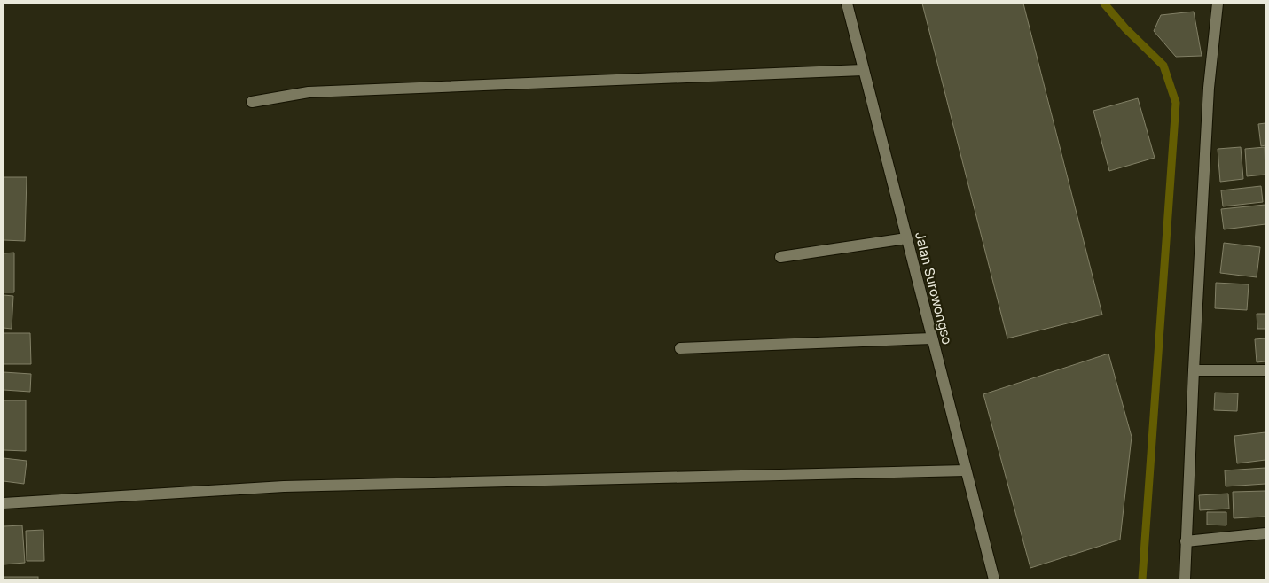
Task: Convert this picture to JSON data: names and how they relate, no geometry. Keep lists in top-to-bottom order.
{
  "streets": {
    "street": ["Jalan Surowongso"]
  }
}
